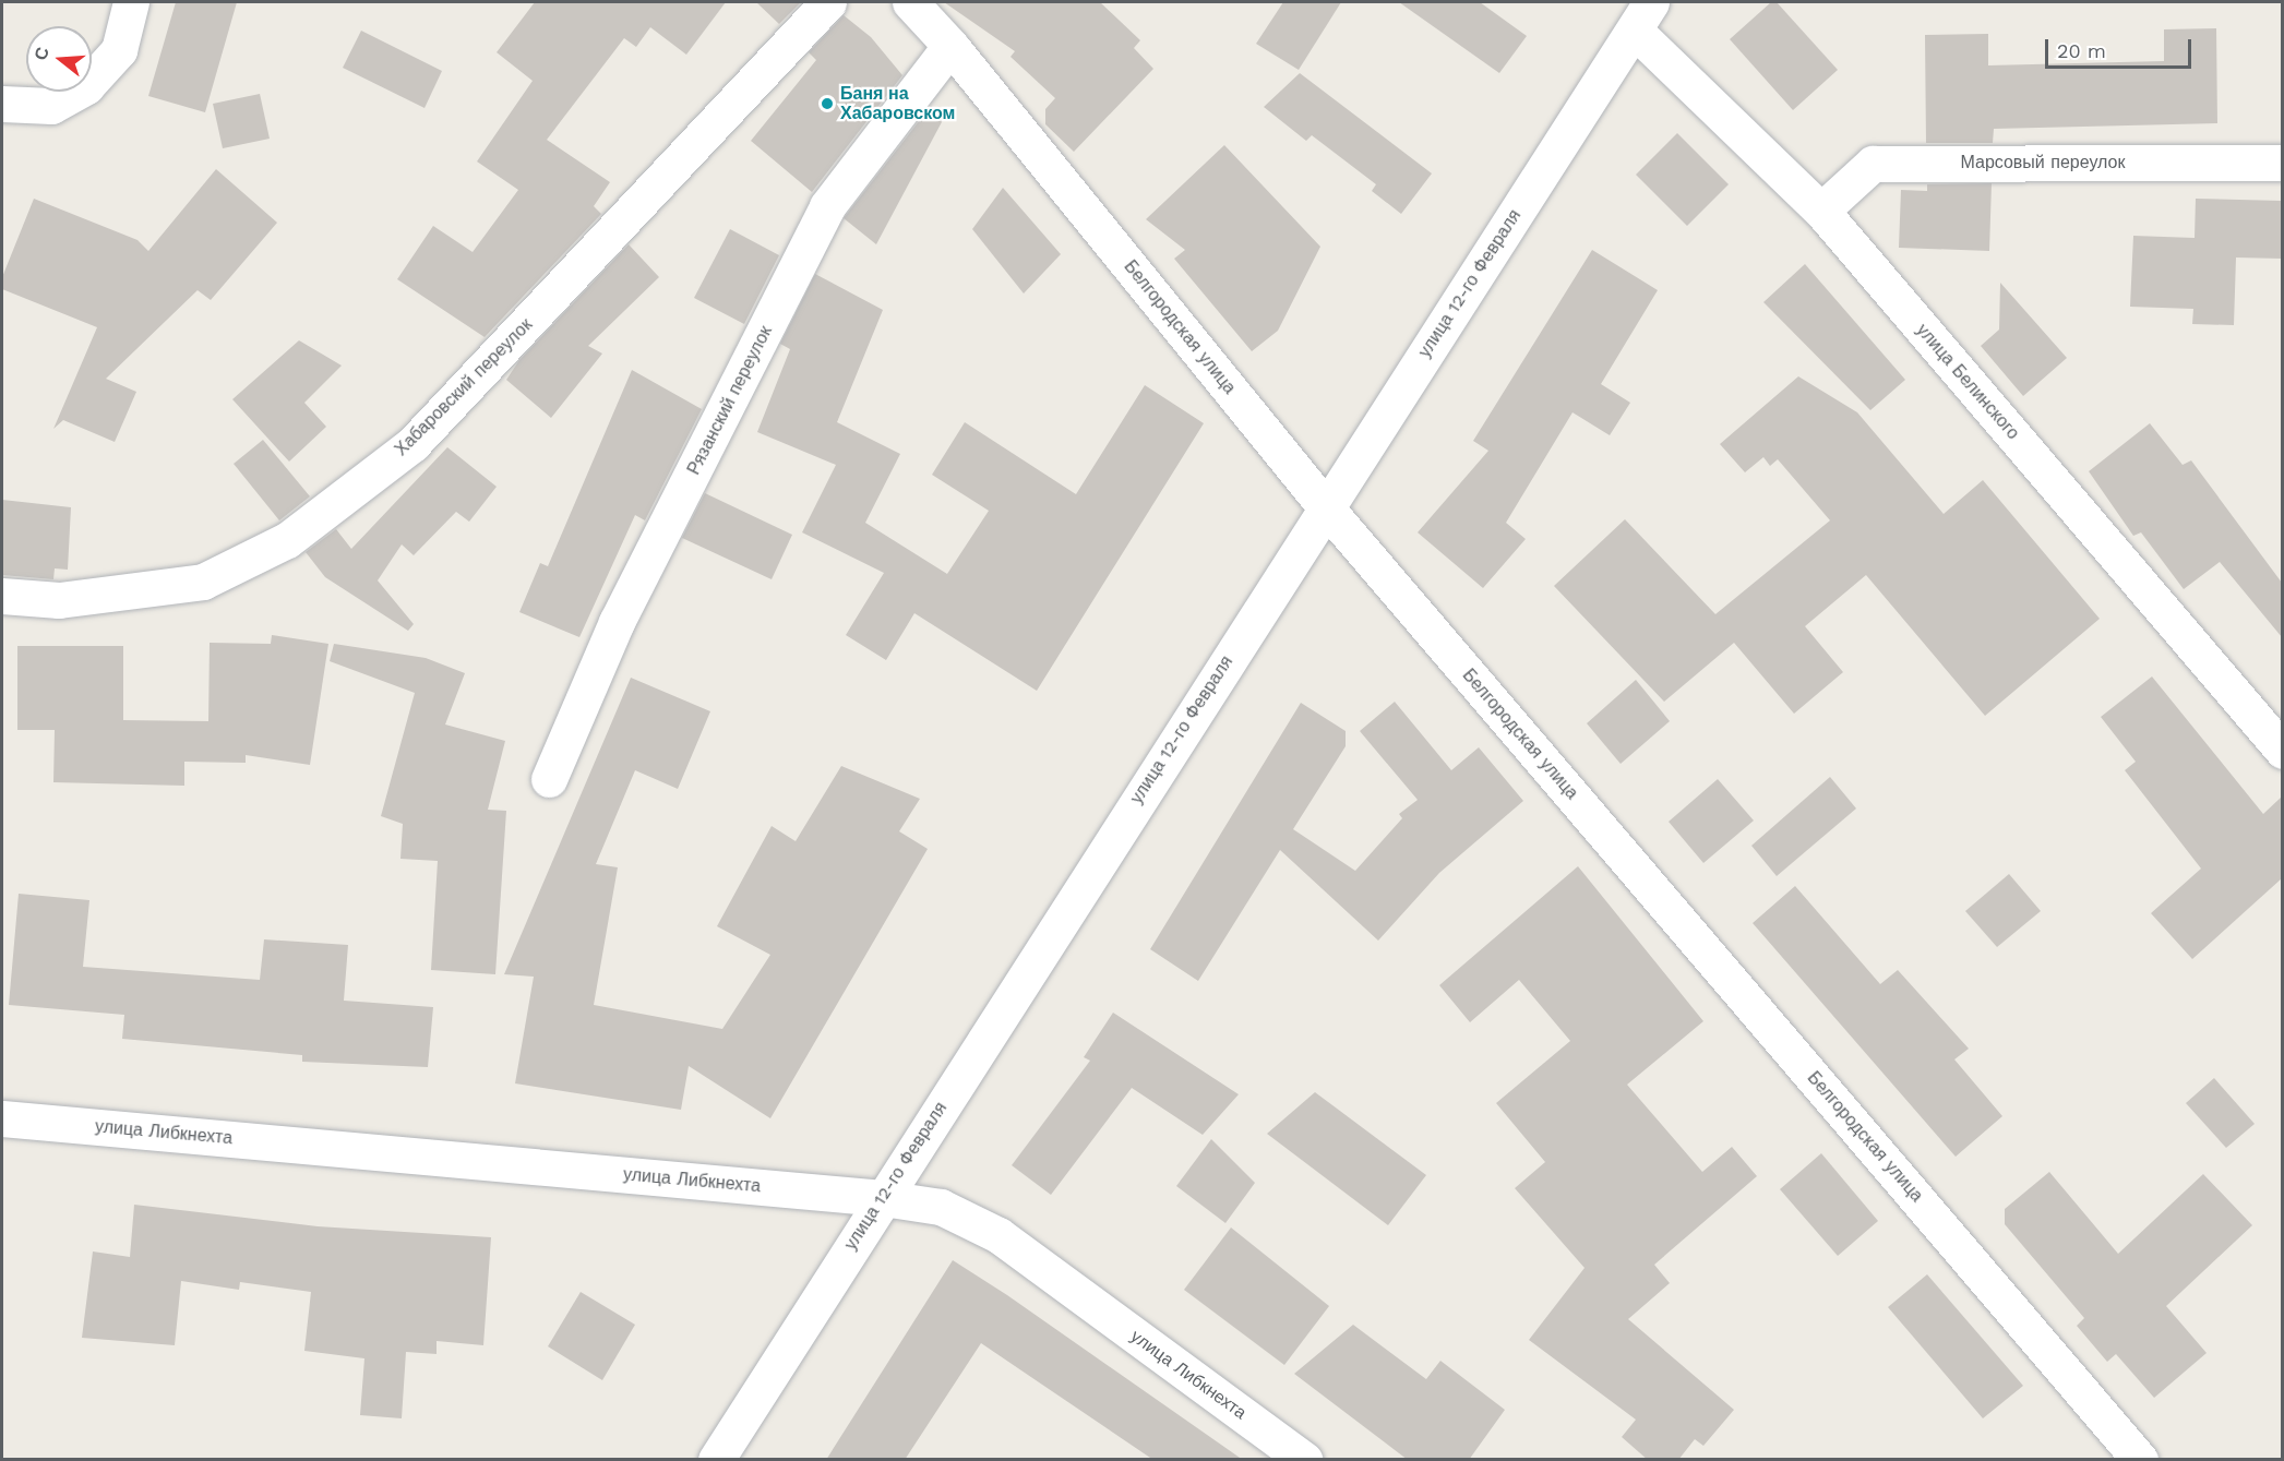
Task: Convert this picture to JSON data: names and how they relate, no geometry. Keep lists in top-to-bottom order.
{
  "streets": {
    "street": [
      "Марсовый переулок",
      "улица 12-го Февраля",
      "Белгородская улица",
      "улица Белинского",
      "Хабаровский переулок",
      "Рязанский переулок",
      "улица Либкнехта"
    ]
  },
  "crossings": [
    ["Марсовый переулок", "улица Белинского"],
    ["улица 12-го Февраля", "Белгородская улица"],
    ["улица 12-го Февраля", "улица Белинского"],
    ["улица 12-го Февраля", "улица Либкнехта"],
    ["Белгородская улица", "Рязанский переулок"]
  ],
  "places": ["Баня на Хабаровском"],
  "scale_bar": "20 m",
  "north": "left"
}
